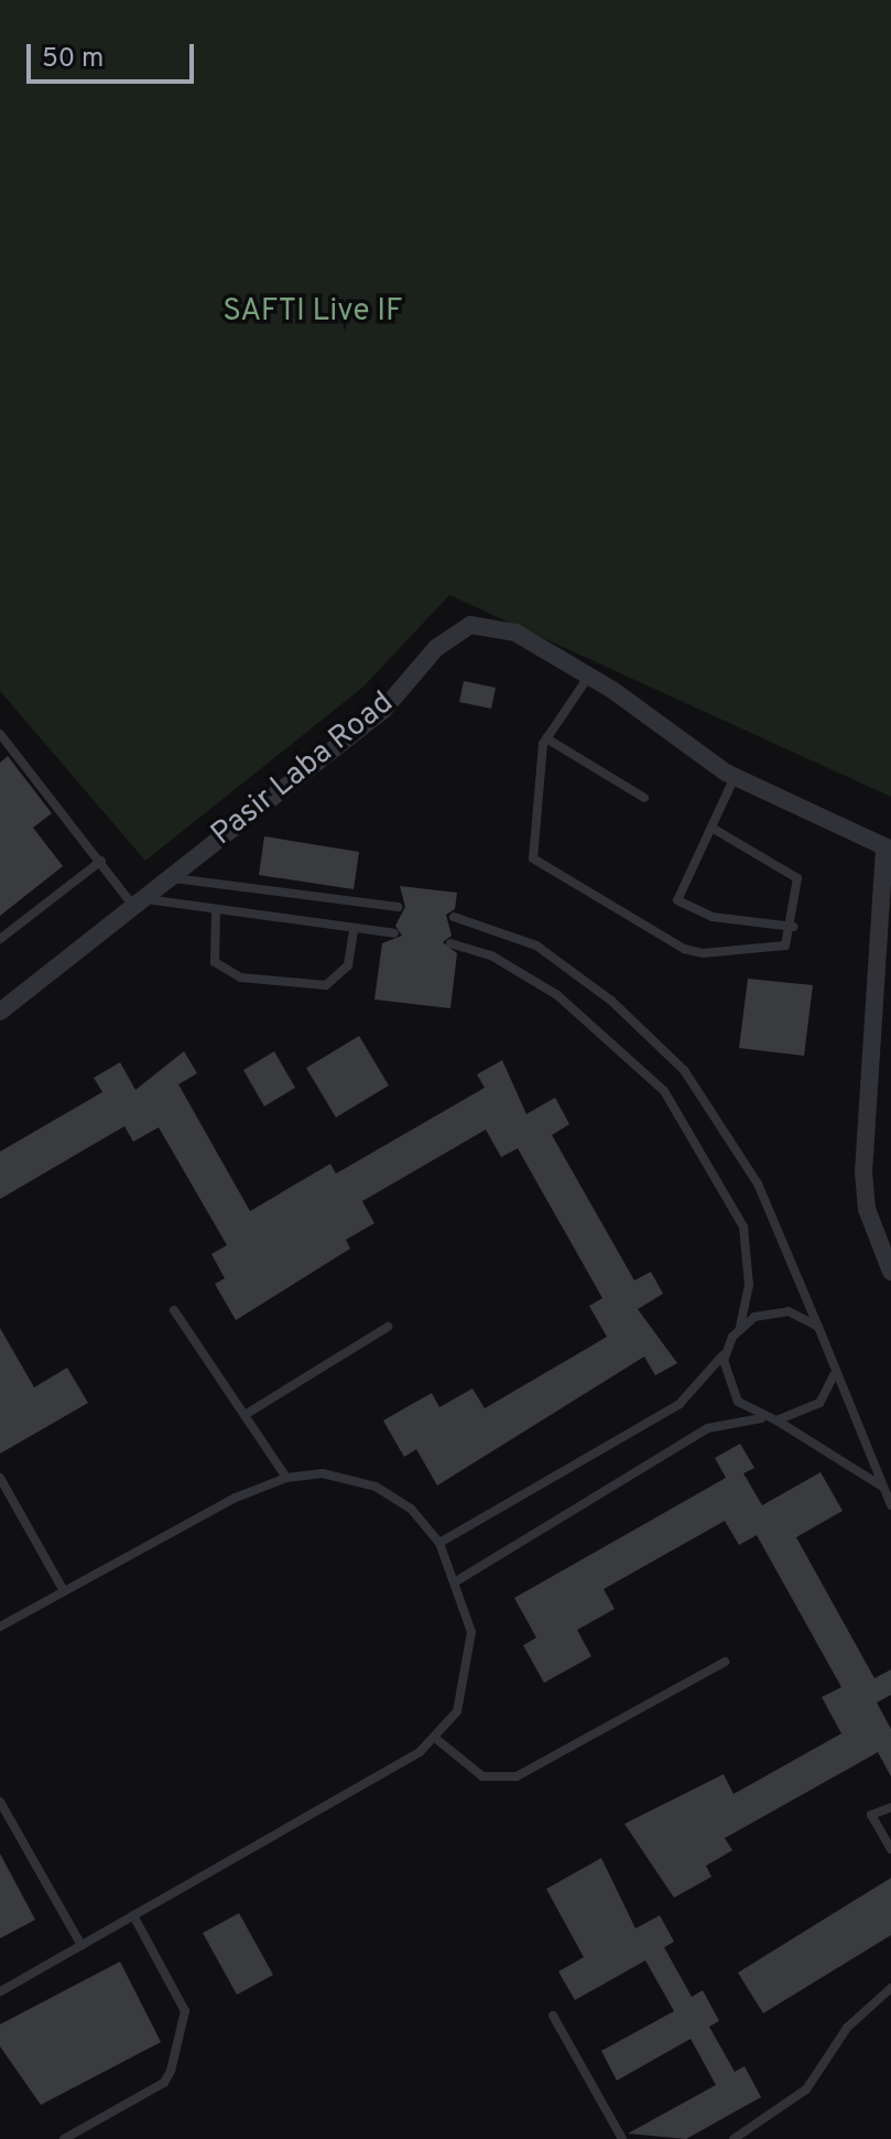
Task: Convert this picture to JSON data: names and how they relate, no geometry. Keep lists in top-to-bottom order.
{
  "streets": {
    "street": ["Pasir Laba Road"]
  },
  "parks": ["SAFTI Live IF"],
  "scale_bar": "50 m"
}
